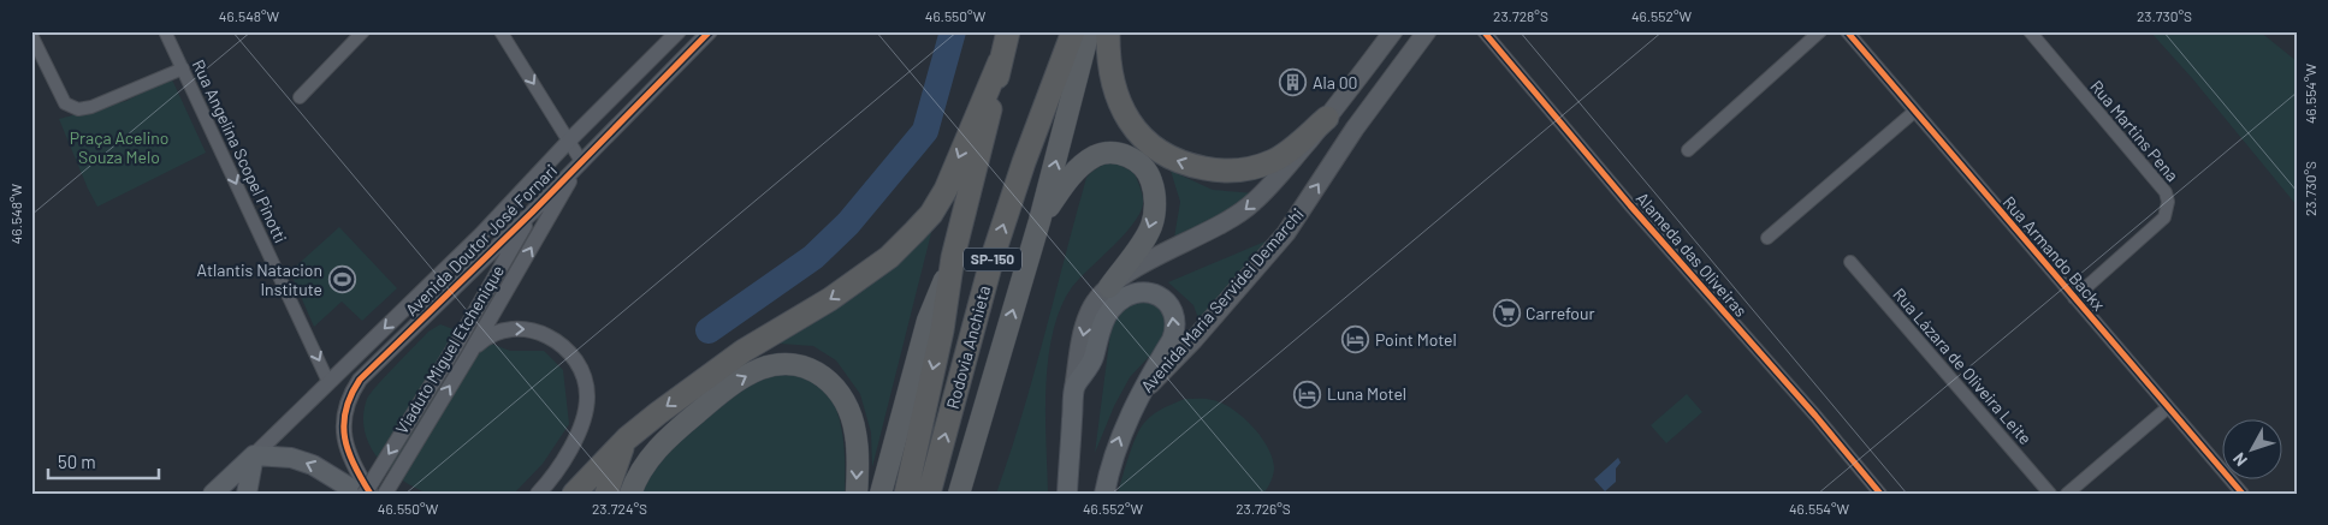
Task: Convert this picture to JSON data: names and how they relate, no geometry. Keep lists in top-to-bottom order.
{
  "streets": {
    "highway": ["SP-150", "Rodovia Anchieta"],
    "main road": ["Avenida Maria Servidei Demarchi"],
    "street": [
      "Rua Martins Pena",
      "Rua Angelina Scopel Pinotti",
      "Avenida Doutor José Fornari",
      "Rua Armando Backx",
      "Alameda das Oliveiras",
      "Viaduto Miguel Etchenique",
      "Rua Lázara de Oliveira Leite"
    ]
  },
  "crossings": [
    ["Rua Martins Pena", "Rua Armando Backx"],
    ["Rua Angelina Scopel Pinotti", "Avenida Doutor José Fornari"],
    ["Avenida Doutor José Fornari", "Viaduto Miguel Etchenique"]
  ],
  "one_way": ["Rua Angelina Scopel Pinotti"],
  "parks": ["Praça Acelino Souza Melo"],
  "places": {
    "building": ["Ala 00"],
    "sports": ["Atlantis Natacion Institute"],
    "supermarket": ["Carrefour"],
    "hotel": ["Point Motel", "Luna Motel"]
  },
  "scale_bar": "50 m",
  "north": "bottom left",
  "coordinates": [
    "46.548°W",
    "46.550°W",
    "23.728°S",
    "46.552°W",
    "23.730°S",
    "46.554°W",
    "23.724°S",
    "23.726°S"
  ]
}
